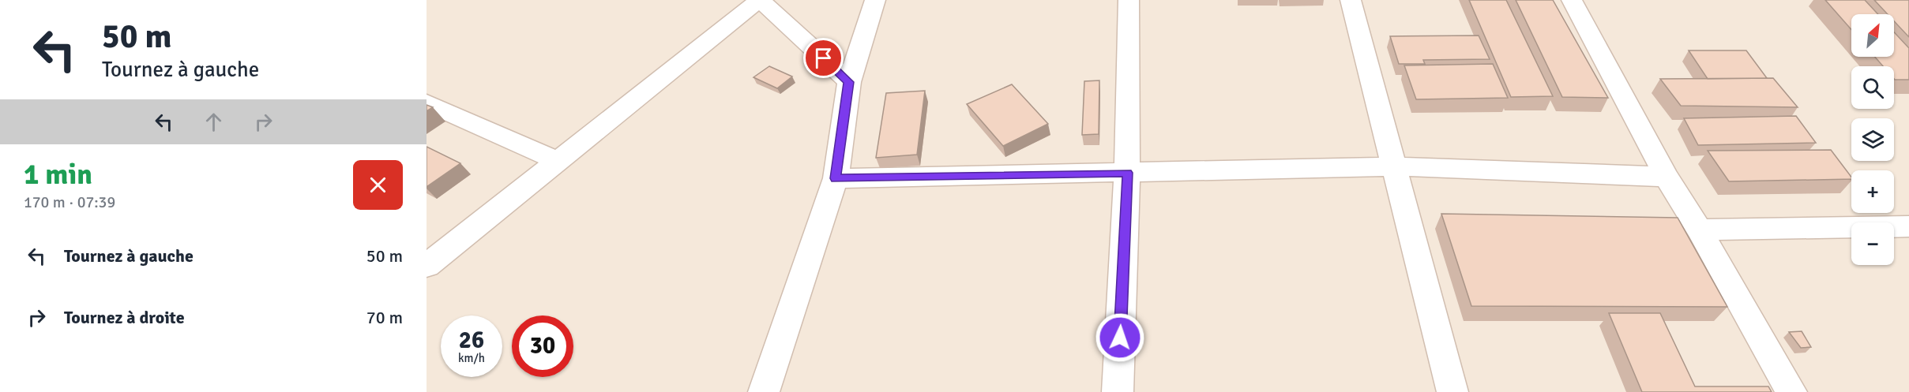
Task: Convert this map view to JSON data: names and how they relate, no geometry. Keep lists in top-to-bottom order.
{
  "north": "top right",
  "page": {
    "turn": ["50 m", "Tournez à gauche"],
    "map_buttons": ["+", "−"],
    "heading": ["1 min", "170 m · 07:39"],
    "list": [
      {
        "name": "Tournez à gauche",
        "value": "50 m"
      },
      {
        "name": "Tournez à droite",
        "value": "70 m"
      }
    ],
    "speed": "26 km/h",
    "limit": "30"
  }
}
